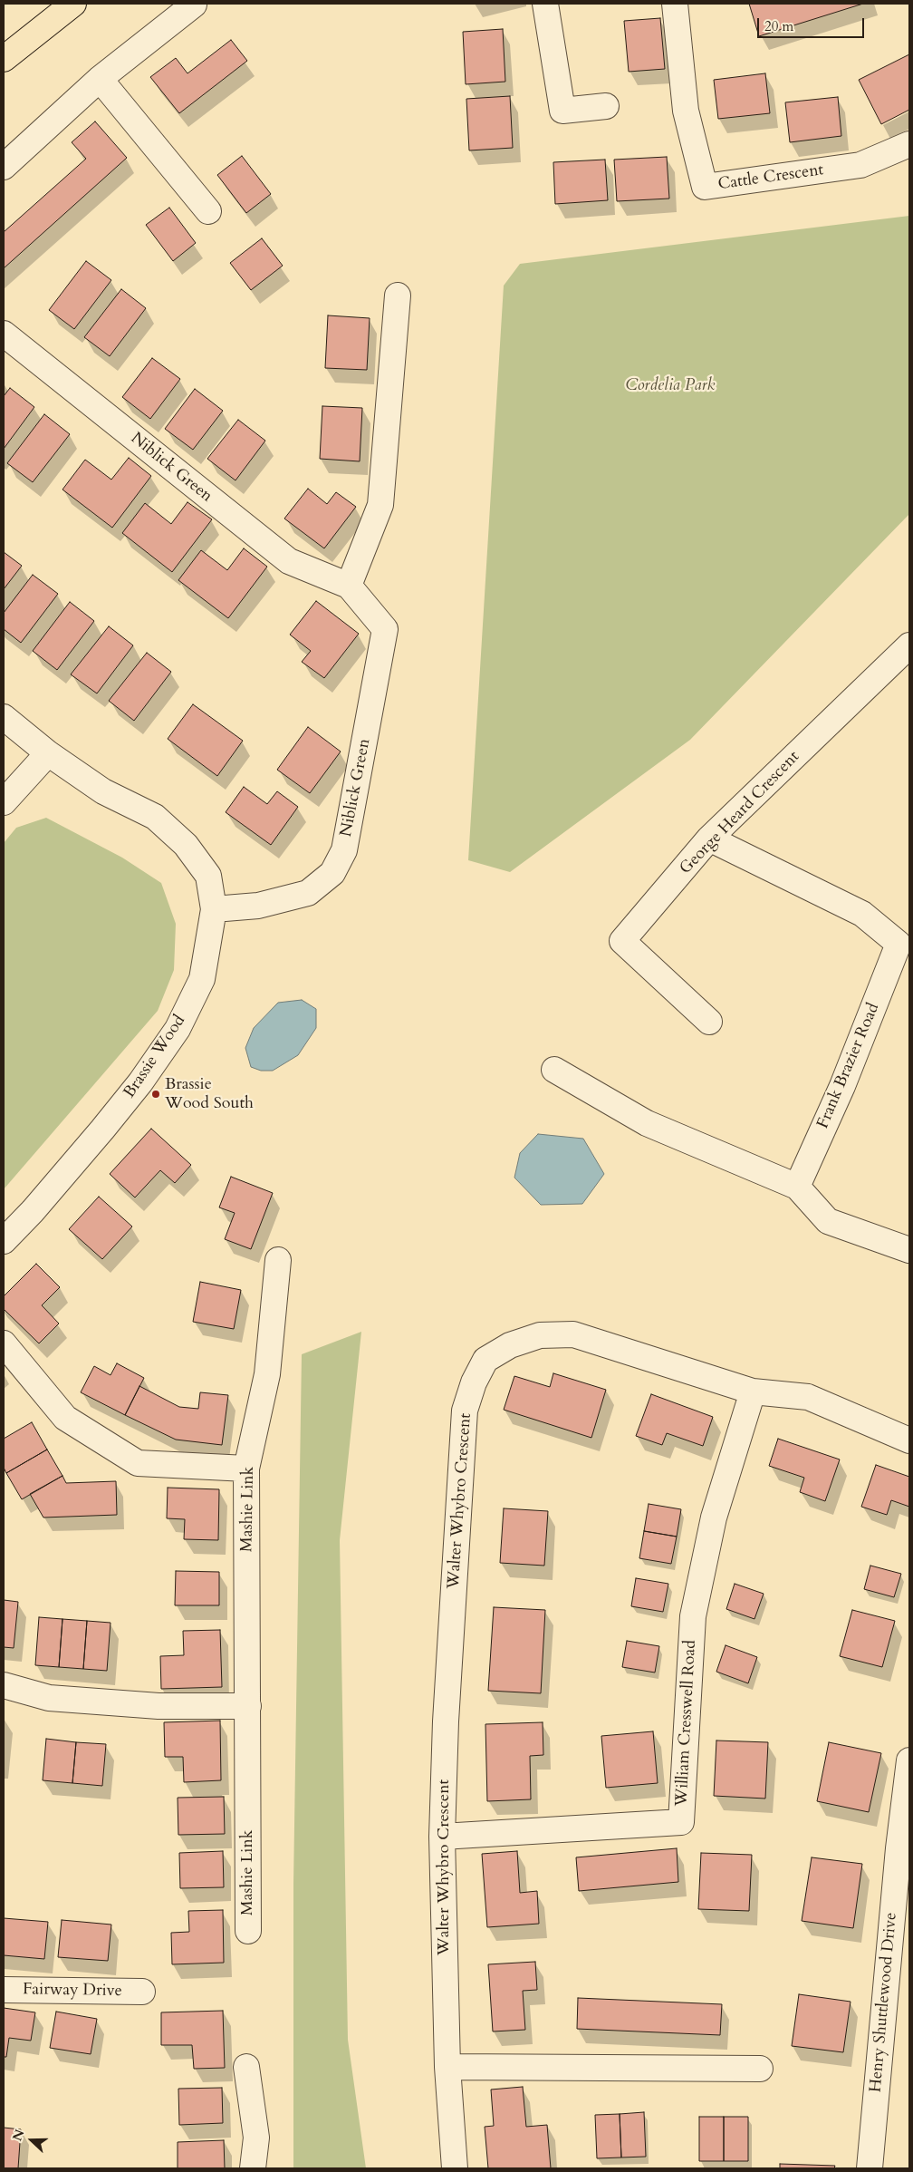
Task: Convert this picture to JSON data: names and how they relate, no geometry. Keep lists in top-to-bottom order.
{
  "streets": {
    "street": [
      "Cattle Crescent",
      "Niblick Green",
      "George Heard Crescent",
      "Brassie Wood",
      "Frank Brazier Road",
      "Walter Whybro Crescent",
      "Mashie Link",
      "William Cresswell Road",
      "Fairway Drive",
      "Henry Shuttlewood Drive"
    ]
  },
  "crossings": [
    ["Niblick Green", "Brassie Wood"],
    ["George Heard Crescent", "Frank Brazier Road"],
    ["Walter Whybro Crescent", "William Cresswell Road"]
  ],
  "parks": ["Cordelia Park"],
  "places": ["Brassie Wood South"],
  "scale_bar": "20 m",
  "north": "left"
}
